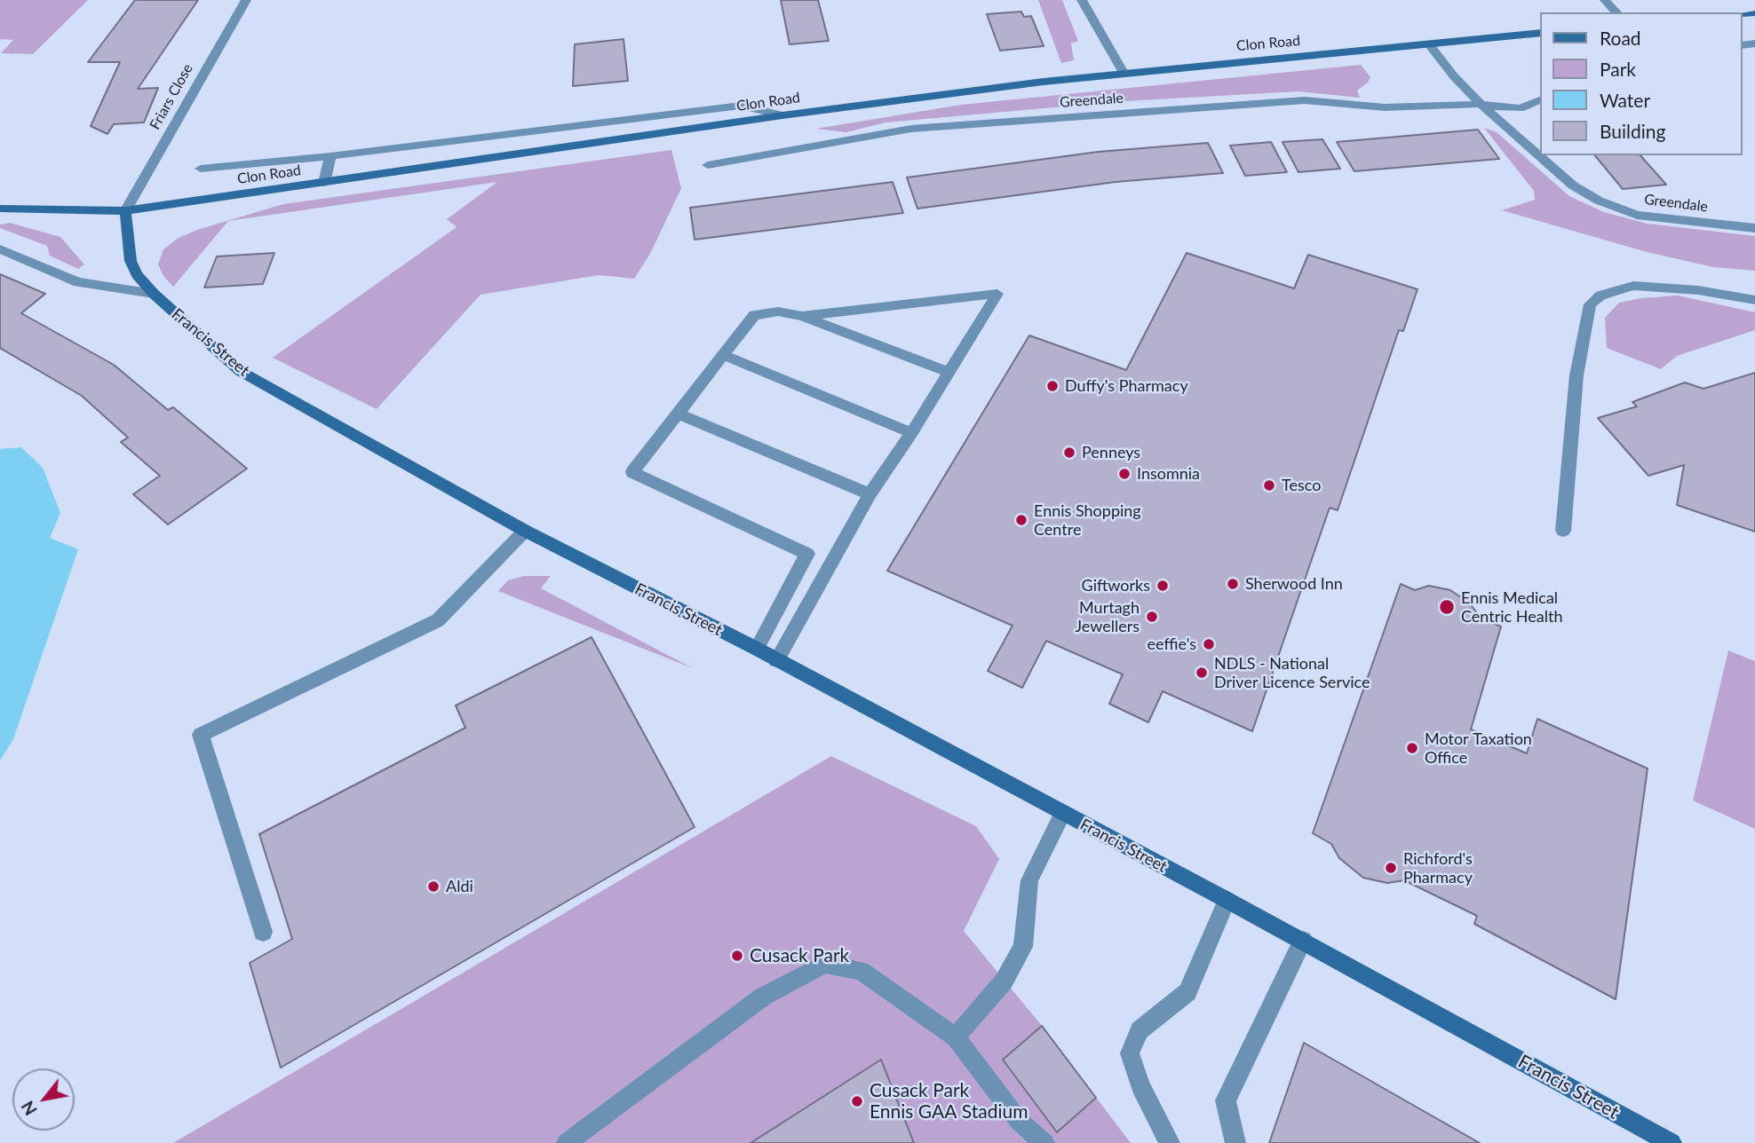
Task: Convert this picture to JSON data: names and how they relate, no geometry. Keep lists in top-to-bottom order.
{
  "streets": {
    "main road": ["Clon Road", "Francis Street"],
    "street": ["Friars Close", "Greendale"]
  },
  "crossings": [
    ["Clon Road", "Friars Close"],
    ["Clon Road", "Greendale"],
    ["Clon Road", "Francis Street"],
    ["Friars Close", "Francis Street"]
  ],
  "places": [
    "Duffy's Pharmacy",
    "Penneys",
    "Insomnia",
    "Tesco",
    "Ennis Shopping Centre",
    "Sherwood Inn",
    "Giftworks",
    "Ennis Medical Centric Health",
    "Murtagh Jewellers",
    "eeffie's",
    "NDLS - National Driver Licence Service",
    "Motor Taxation Office",
    "Richford's Pharmacy",
    "Aldi",
    "Cusack Park",
    "Cusack Park Ennis GAA Stadium"
  ],
  "legend": [
    "Road",
    "Park",
    "Water",
    "Building"
  ],
  "north": "bottom left"
}
